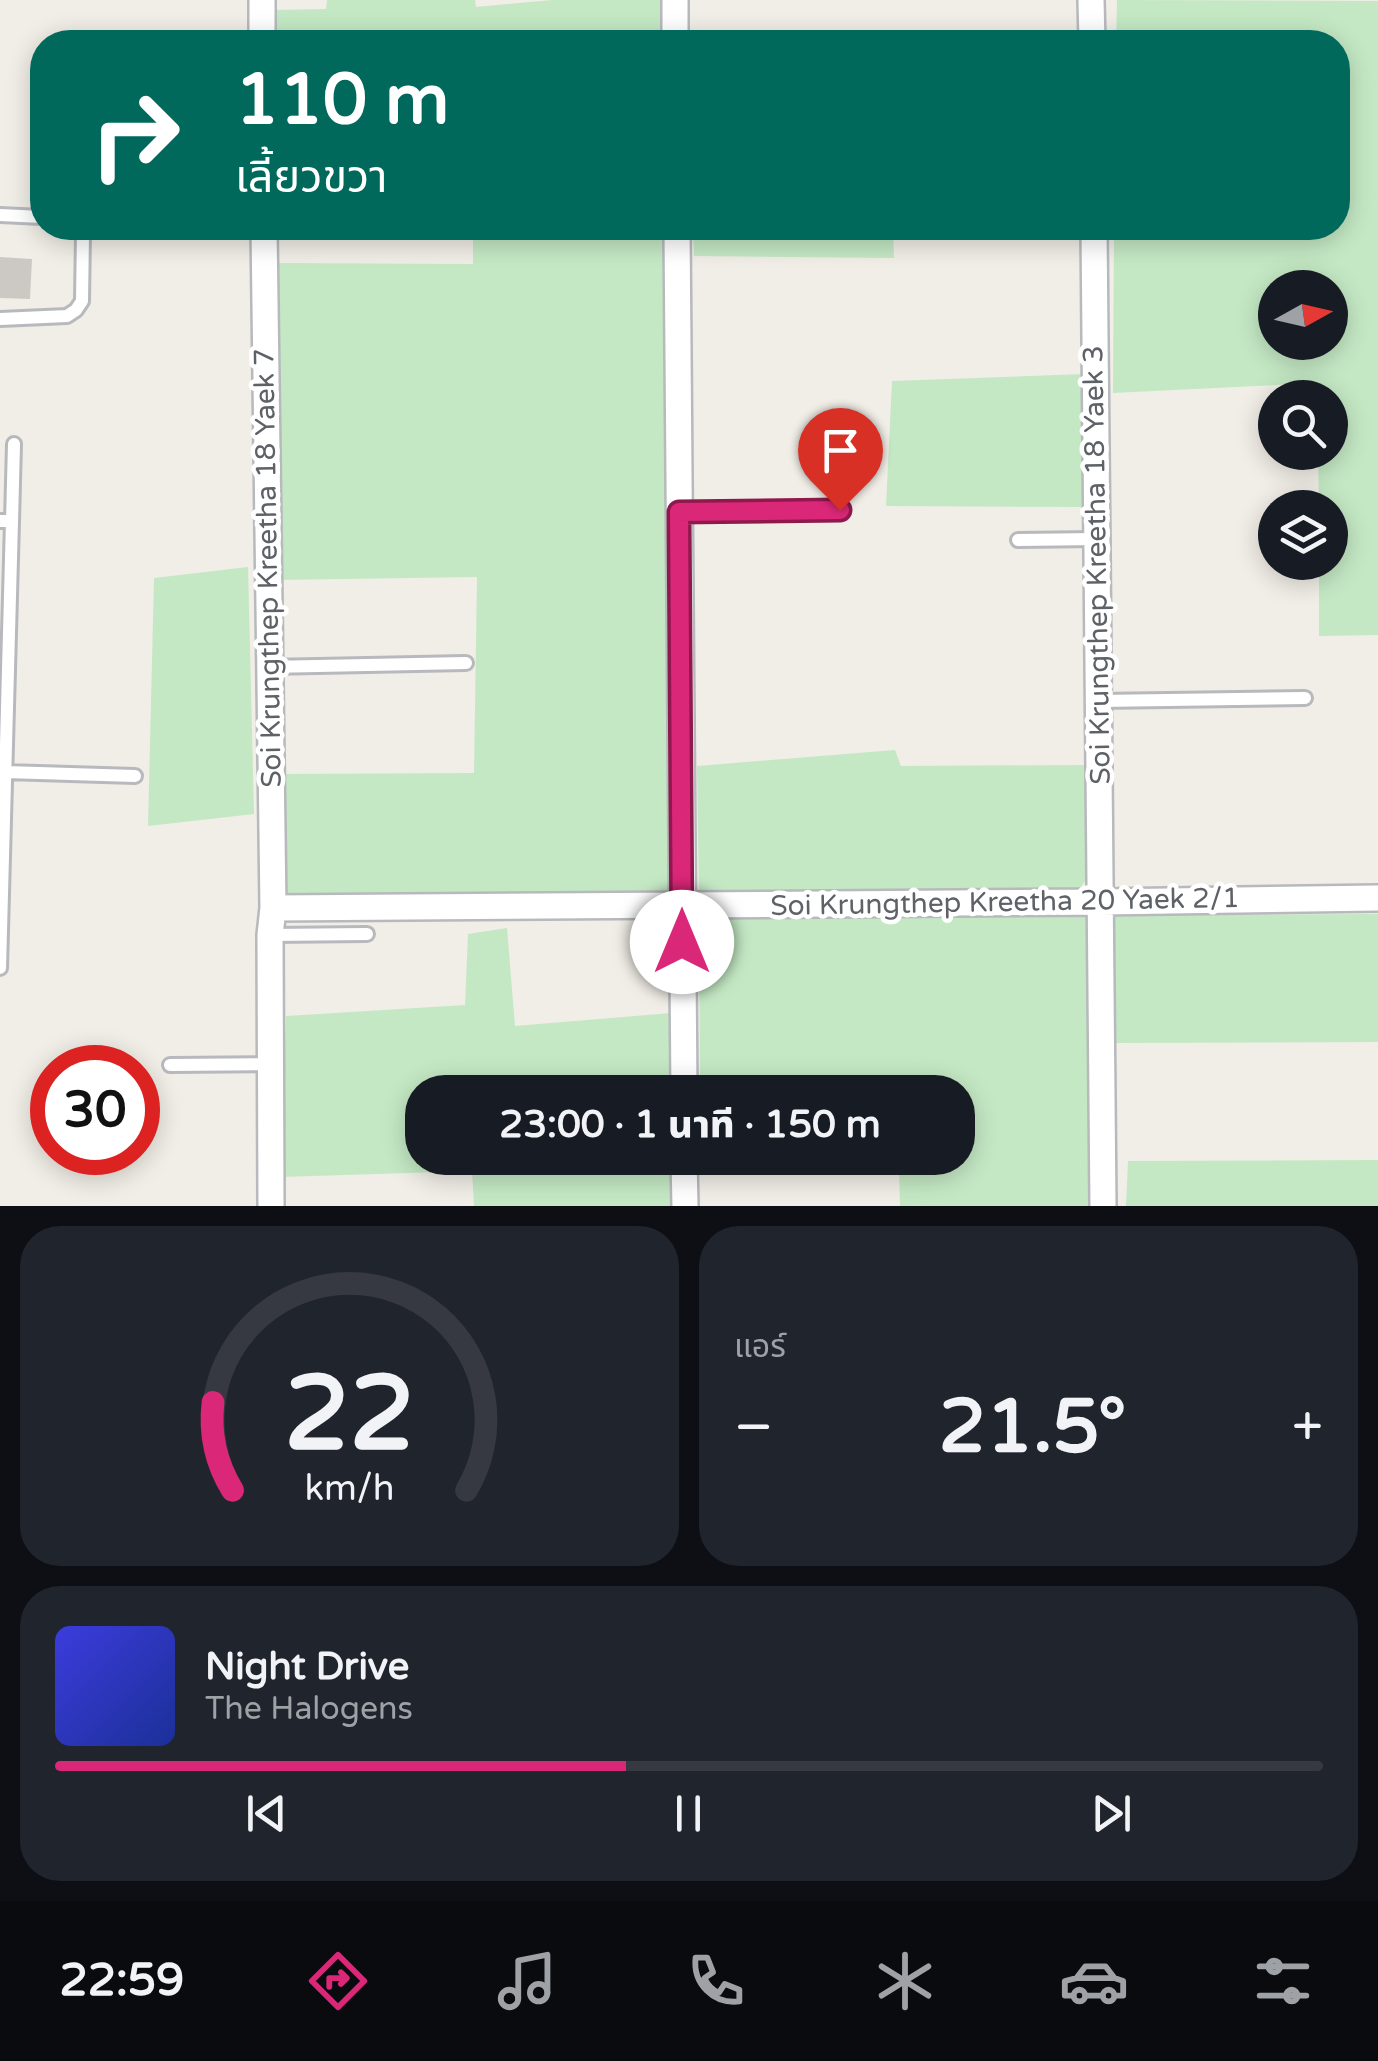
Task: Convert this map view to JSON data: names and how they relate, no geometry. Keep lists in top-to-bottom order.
{
  "streets": {
    "street": ["Soi Krungthep Kreetha 18 Yaek 3", "Soi Krungthep Kreetha 18 Yaek 7", "Soi Krungthep Kreetha 20 Yaek 2/1"]
  },
  "crossings": [
    ["Soi Krungthep Kreetha 18 Yaek 3", "Soi Krungthep Kreetha 20 Yaek 2/1"],
    ["Soi Krungthep Kreetha 18 Yaek 7", "Soi Krungthep Kreetha 20 Yaek 2/1"]
  ],
  "north": "right",
  "page": {
    "turn": ["110 m", "เลี้ยวขวา"],
    "limit": "30",
    "trip": "23:00 · 1 นาที · 150 m",
    "tile": "แอร์",
    "heat": ["−", "21.5°", "+"],
    "song": ["Night Drive", "The Halogens"],
    "tabs": "22:59",
    "gauge": ["22", "km/h"]
  }
}
